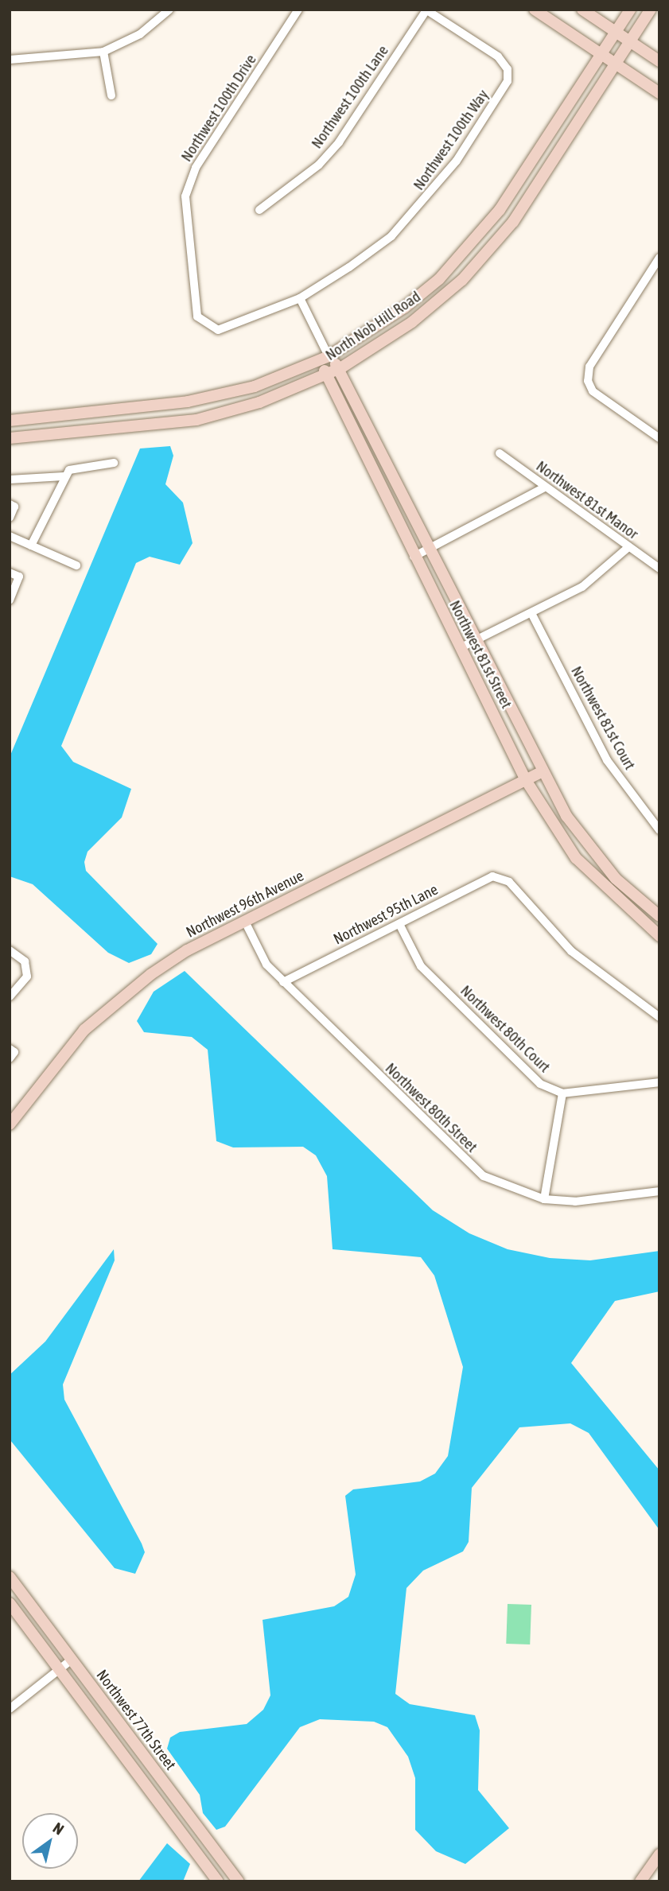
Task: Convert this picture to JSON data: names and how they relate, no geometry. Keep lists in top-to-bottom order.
{
  "streets": {
    "street": [
      "Northwest 100th Lane",
      "Northwest 100th Drive",
      "Northwest 100th Way",
      "North Nob Hill Road",
      "Northwest 81st Manor",
      "Northwest 81st Street",
      "Northwest 81st Court",
      "Northwest 96th Avenue",
      "Northwest 95th Lane",
      "Northwest 80th Court",
      "Northwest 80th Street",
      "Northwest 77th Street"
    ]
  },
  "crossings": [
    ["Northwest 100th Lane", "Northwest 100th Way"],
    ["Northwest 100th Drive", "Northwest 100th Way"],
    ["Northwest 100th Way", "Northwest 81st Street"],
    ["North Nob Hill Road", "Northwest 81st Street"],
    ["Northwest 81st Street", "Northwest 96th Avenue"],
    ["Northwest 96th Avenue", "Northwest 80th Street"],
    ["Northwest 95th Lane", "Northwest 80th Court"],
    ["Northwest 95th Lane", "Northwest 80th Street"]
  ],
  "north": "top right"
}
